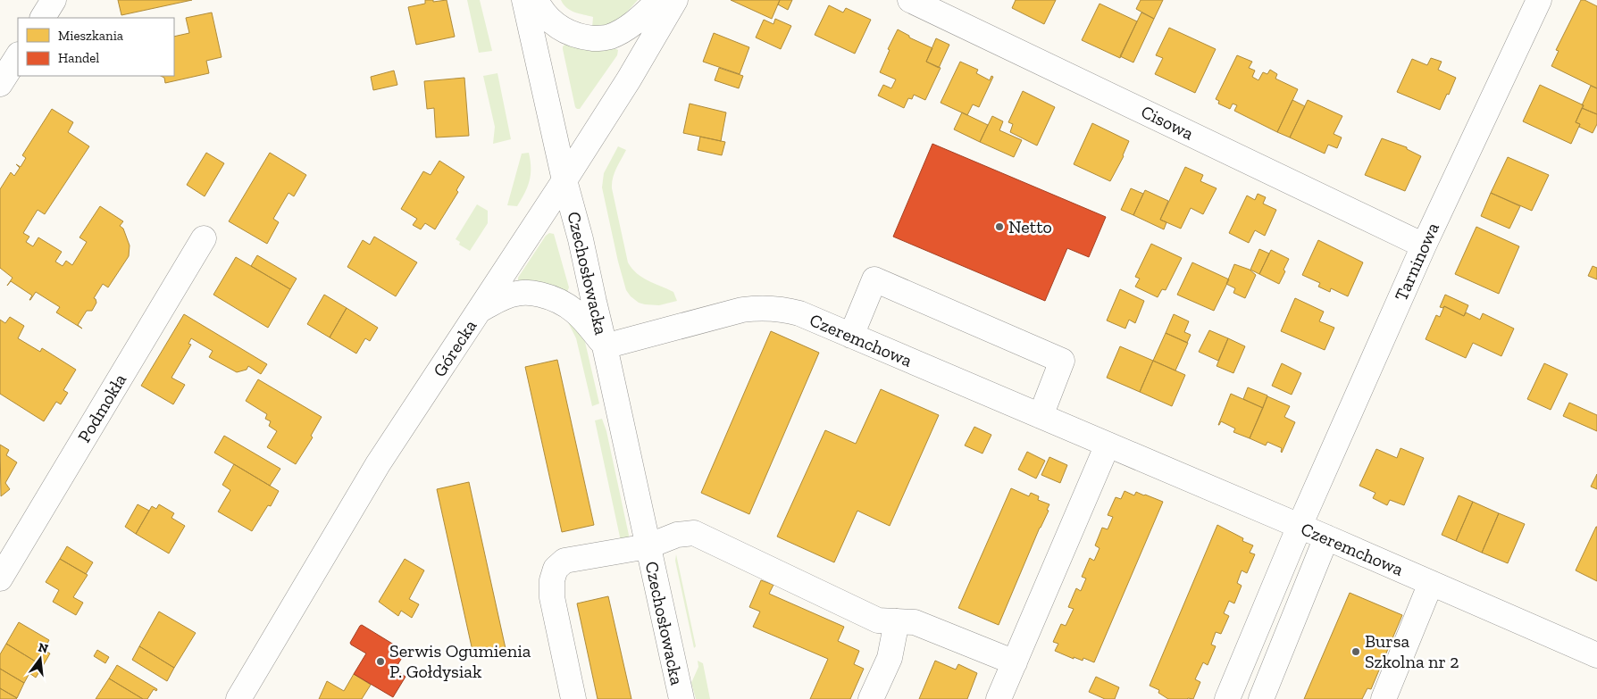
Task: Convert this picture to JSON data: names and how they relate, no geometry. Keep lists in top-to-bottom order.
{
  "streets": {
    "street": [
      "Cisowa",
      "Tarninowa",
      "Czechosłowacka",
      "Czeremchowa",
      "Górecka",
      "Podmokła"
    ]
  },
  "crossings": [
    ["Cisowa", "Tarninowa"],
    ["Tarninowa", "Czeremchowa"],
    ["Czechosłowacka", "Czeremchowa"],
    ["Czechosłowacka", "Górecka"]
  ],
  "places": ["Netto", "Bursa Szkolna nr 2", "Serwis Ogumienia P. Gołdysiak"],
  "legend": ["Mieszkania", "Handel"],
  "north": "top"
}
